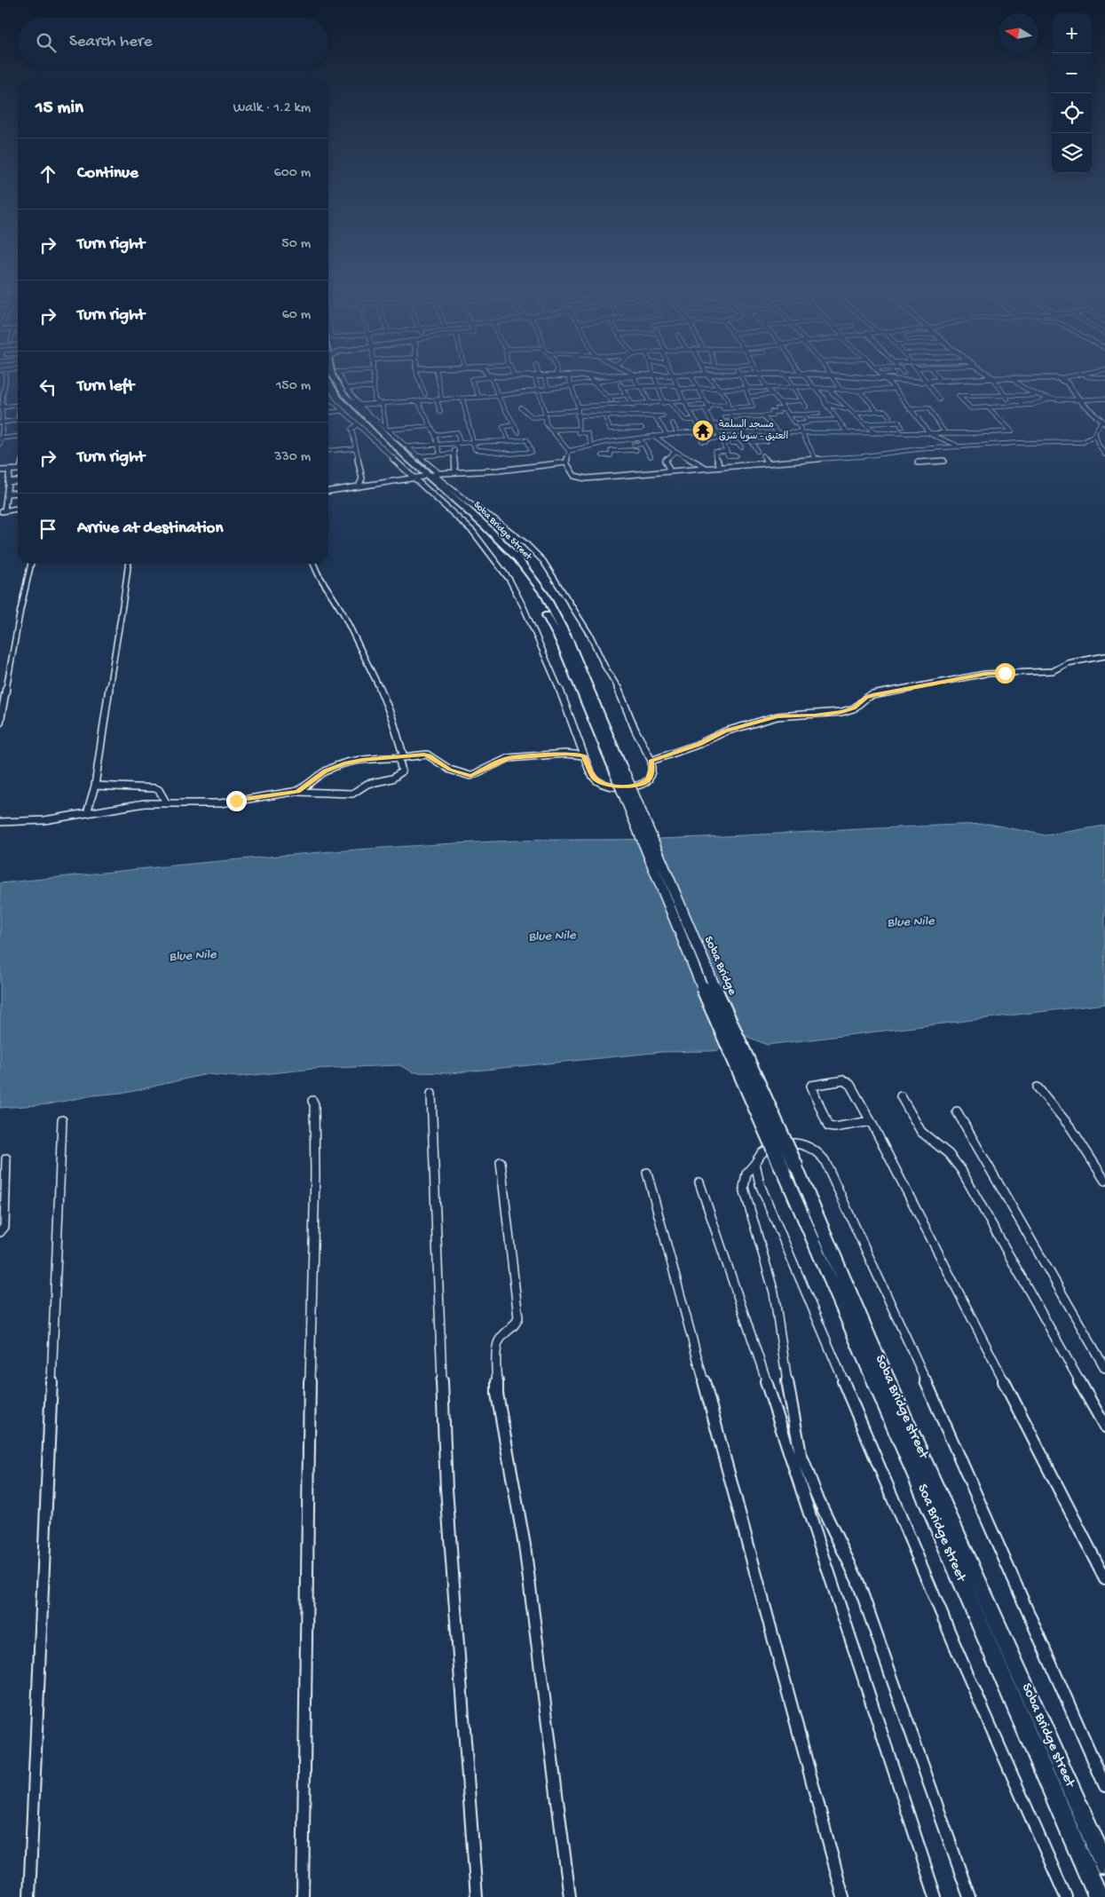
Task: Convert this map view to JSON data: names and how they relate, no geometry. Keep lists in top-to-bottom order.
{
  "streets": {
    "highway": [
      "Soba Bridge Street",
      "Soba Bridge",
      "Soba Bridge street",
      "Soa Bridge street"
    ]
  },
  "crossings": [
    ["Soba Bridge Street", "Soba Bridge"],
    ["Soba Bridge", "Soba Bridge street"],
    ["Soba Bridge", "Soa Bridge street"],
    ["Soba Bridge street", "Soa Bridge street"]
  ],
  "water": ["Blue Nile"],
  "places": {
    "temple": ["مسجد السلمة العتيق - سوبا شرق"]
  },
  "north": "left",
  "page": {
    "map_buttons": ["+", "−"],
    "search": "Search here",
    "heading": ["15 min", "Walk · 1.2 km"],
    "list": [
      ["Continue", "600 m"],
      ["Turn right", "50 m"],
      ["Turn right", "60 m"],
      ["Turn left", "150 m"],
      ["Turn right", "330 m"],
      "Arrive at destination"
    ]
  }
}
